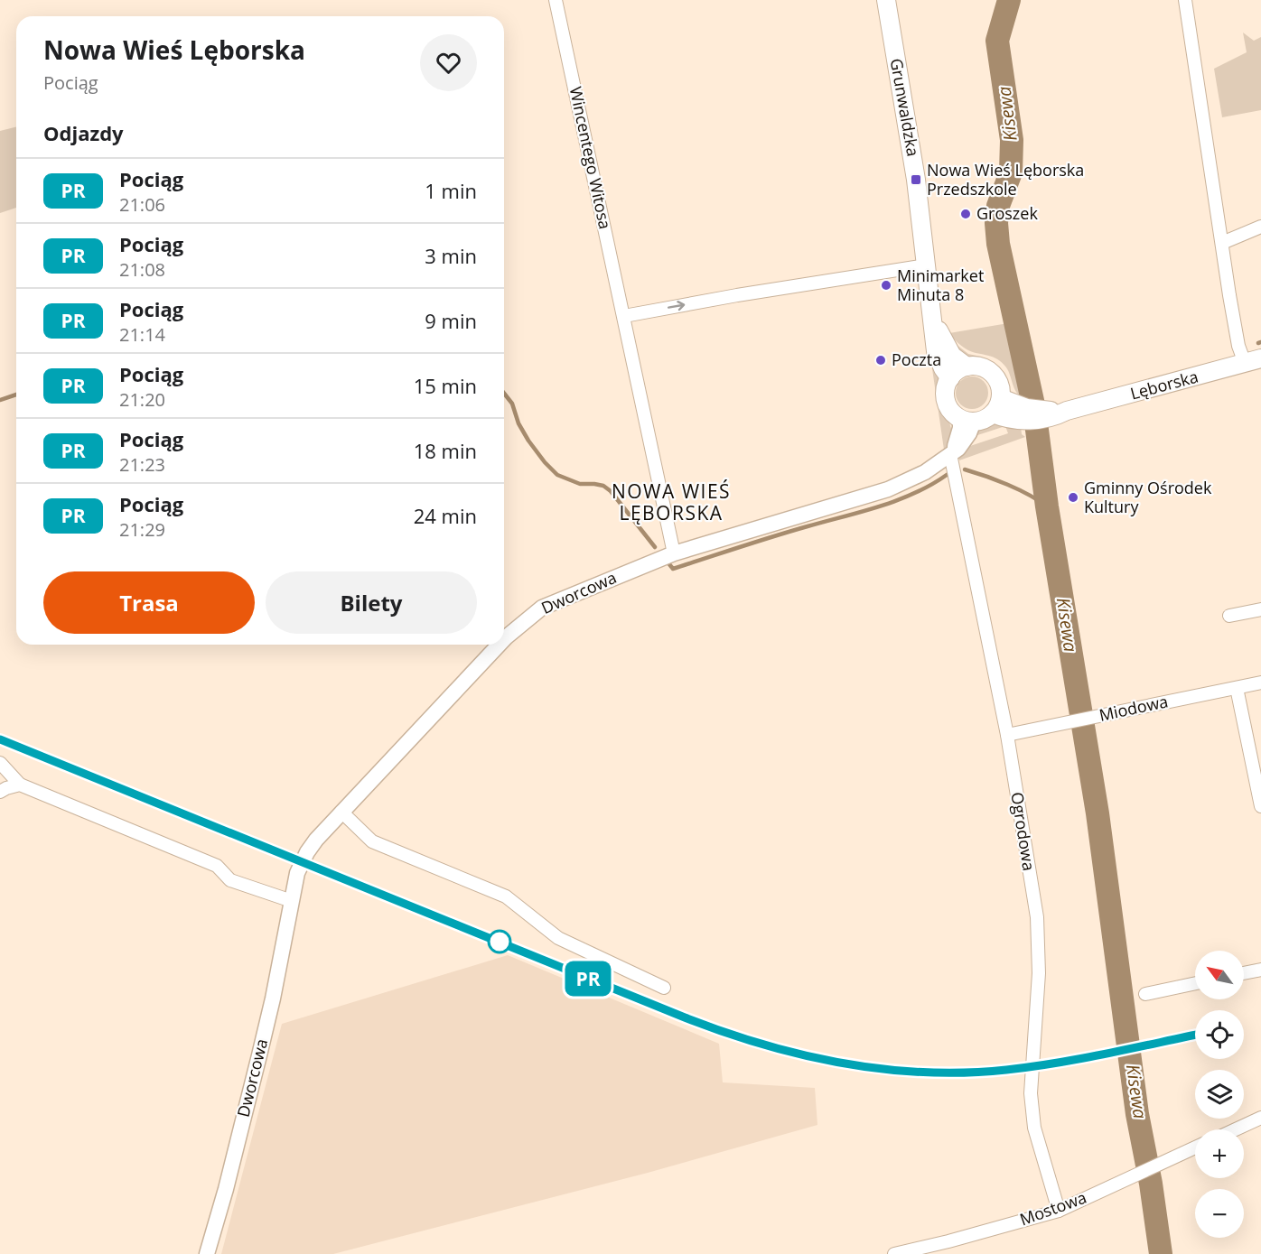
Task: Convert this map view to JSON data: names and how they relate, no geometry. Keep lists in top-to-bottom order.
{
  "streets": {
    "main road": ["Grunwaldzka", "Lęborska"],
    "street": [
      "Wincentego Witosa",
      "Dworcowa",
      "Miodowa",
      "Ogrodowa",
      "Mostowa"
    ]
  },
  "crossings": [
    ["Grunwaldzka", "Lęborska"],
    ["Wincentego Witosa", "Dworcowa"],
    ["Dworcowa", "Ogrodowa"],
    ["Miodowa", "Ogrodowa"],
    ["Ogrodowa", "Mostowa"]
  ],
  "districts": ["NOWA WIEŚ LĘBORSKA"],
  "water": ["Kisewa"],
  "places": {
    "transit": ["Nowa Wieś Lęborska Przedszkole"],
    "other": [
      "Groszek",
      "Minimarket Minuta 8",
      "Poczta",
      "Gminny Ośrodek Kultury"
    ]
  },
  "north": "top left",
  "page": {
    "on_map": "PR",
    "heading": [
      ["Nowa Wieś Lęborska", "Pociąg"],
      "Odjazdy"
    ],
    "list": [
      {
        "mark": "PR",
        "name": "Pociąg",
        "note": "21:06",
        "value": "1 min"
      },
      {
        "mark": "PR",
        "name": "Pociąg",
        "note": "21:08",
        "value": "3 min"
      },
      {
        "mark": "PR",
        "name": "Pociąg",
        "note": "21:14",
        "value": "9 min"
      },
      {
        "mark": "PR",
        "name": "Pociąg",
        "note": "21:20",
        "value": "15 min"
      },
      {
        "mark": "PR",
        "name": "Pociąg",
        "note": "21:23",
        "value": "18 min"
      },
      {
        "mark": "PR",
        "name": "Pociąg",
        "note": "21:29",
        "value": "24 min"
      }
    ],
    "buttons": ["Trasa", "Bilety"],
    "map_buttons": ["+", "−"]
  }
}
